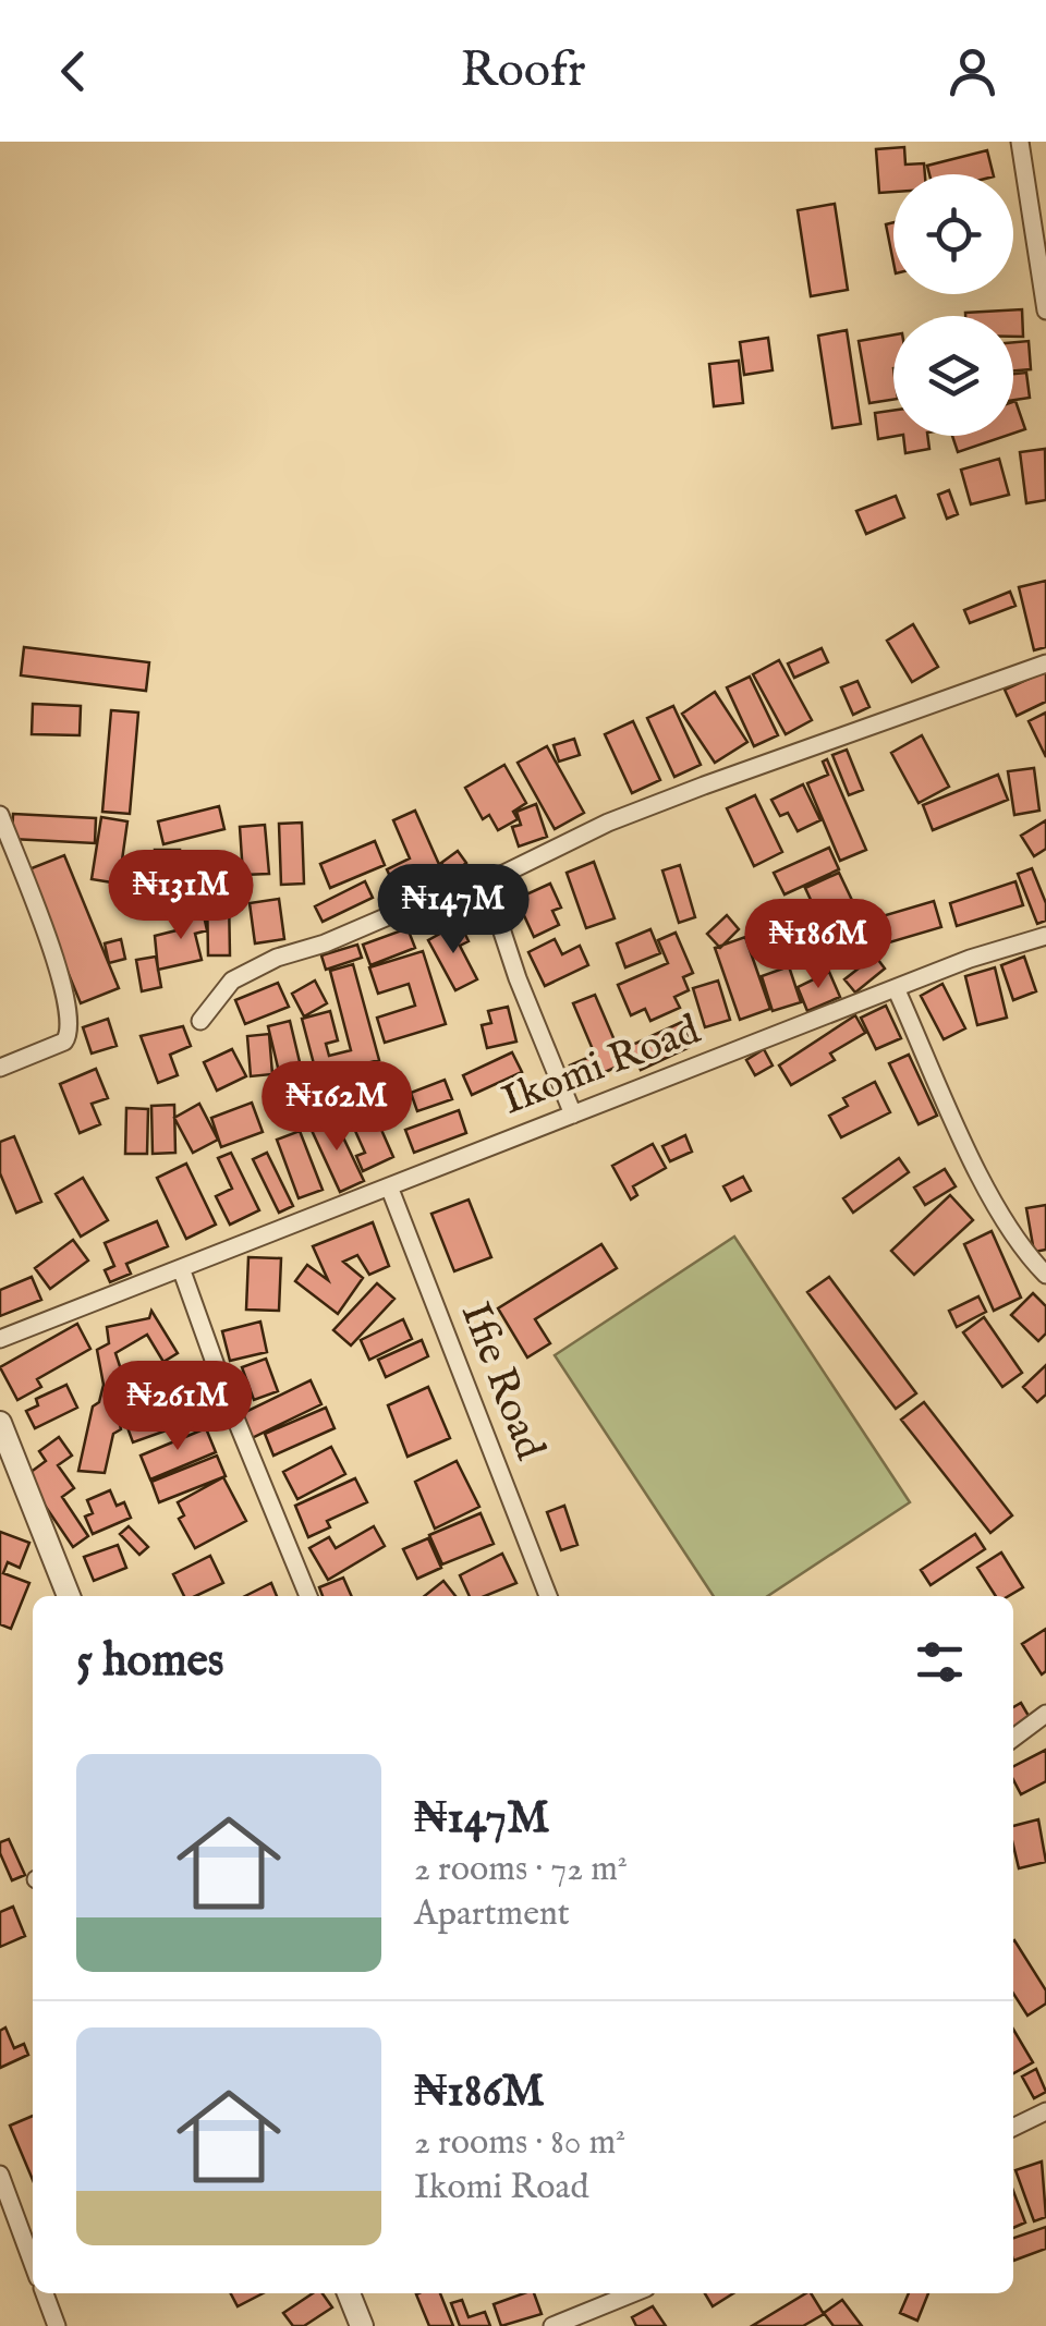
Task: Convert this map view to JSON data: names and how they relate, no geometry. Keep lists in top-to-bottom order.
{
  "streets": {
    "street": ["Ikomi Road", "Ifie Road"]
  },
  "crossings": [
    ["Ikomi Road", "Ifie Road"]
  ],
  "page": {
    "header": "Roofr",
    "price": [
      "₦131M",
      "₦147M",
      "₦186M",
      "₦162M",
      "₦261M"
    ],
    "heading": "5 homes",
    "list": [
      {
        "name": "₦147M",
        "note": "2 rooms · 72 m² · Apartment"
      },
      {
        "name": "₦186M",
        "note": "2 rooms · 80 m² · Ikomi Road"
      }
    ]
  }
}
